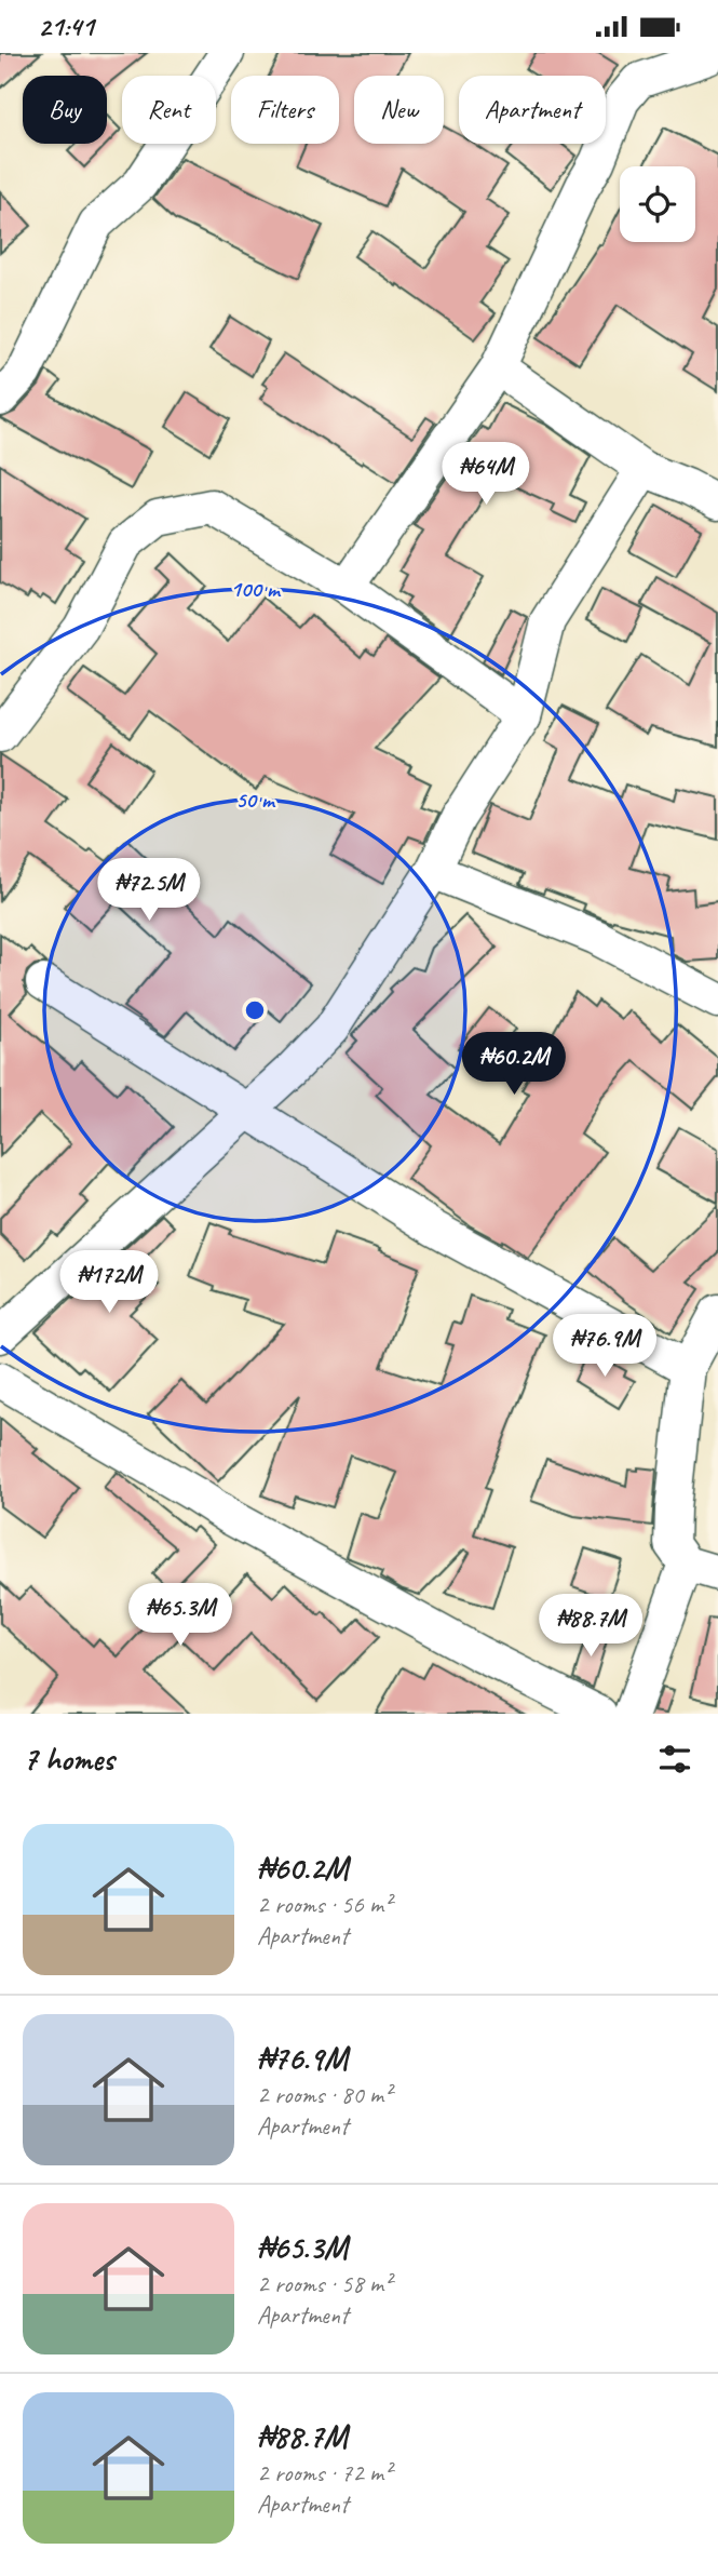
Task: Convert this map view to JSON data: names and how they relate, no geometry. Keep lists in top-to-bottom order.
{
  "page": {
    "status": "21:41",
    "chip": [
      "Buy",
      "Rent",
      "Filters",
      "New",
      "Apartment"
    ],
    "price": [
      "₦64M",
      "₦72.5M",
      "₦60.2M",
      "₦172M",
      "₦76.9M",
      "₦65.3M",
      "₦88.7M"
    ],
    "heading": "7 homes",
    "list": [
      {
        "name": "₦60.2M",
        "note": "2 rooms · 56 m² · Apartment"
      },
      {
        "name": "₦76.9M",
        "note": "2 rooms · 80 m² · Apartment"
      },
      {
        "name": "₦65.3M",
        "note": "2 rooms · 58 m² · Apartment"
      },
      {
        "name": "₦88.7M",
        "note": "2 rooms · 72 m² · Apartment"
      }
    ]
  },
  "rings": ["100 m", "50 m"]
}
